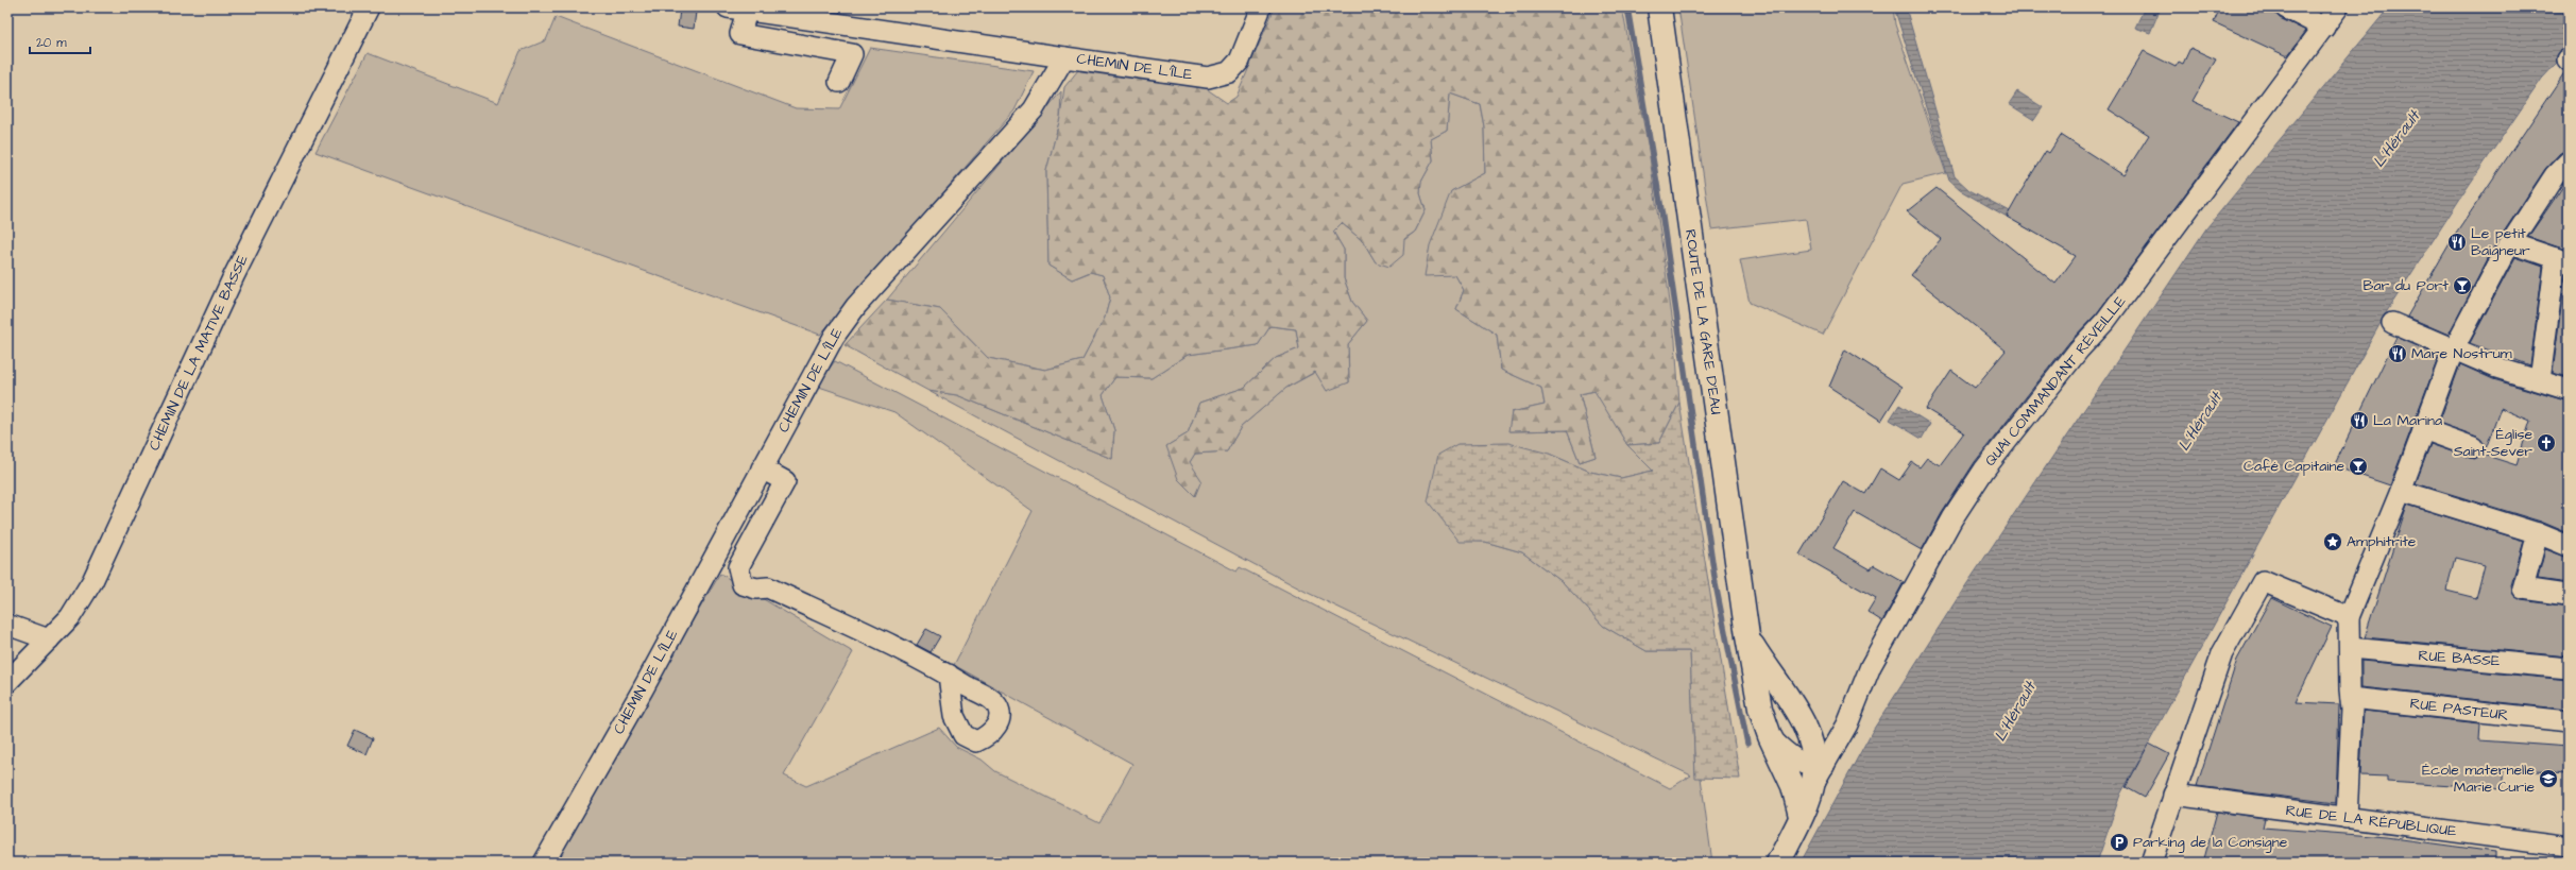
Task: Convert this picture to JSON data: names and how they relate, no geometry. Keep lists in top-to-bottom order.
{
  "streets": {
    "main road": ["ROUTE DE LA GARE D'EAU"],
    "street": [
      "CHEMIN DE L'ÎLE",
      "CHEMIN DE LA MATIVE BASSE",
      "QUAI COMMANDANT RÉVEILLE",
      "RUE BASSE",
      "RUE PASTEUR",
      "RUE DE LA RÉPUBLIQUE"
    ]
  },
  "crossings": [
    ["ROUTE DE LA GARE D'EAU", "QUAI COMMANDANT RÉVEILLE"]
  ],
  "water": ["L'Hérault"],
  "places": {
    "restaurant": ["Le petit Baigneur", "Mare Nostrum", "La Marina"],
    "bar": ["Bar du Port", "Café Capitaine"],
    "church": ["Église Saint-Sever"],
    "place": ["Amphitrite"],
    "school or university": ["École maternelle Marie Curie"],
    "parking": ["Parking de la Consigne"]
  },
  "scale_bar": "20 m"
}
